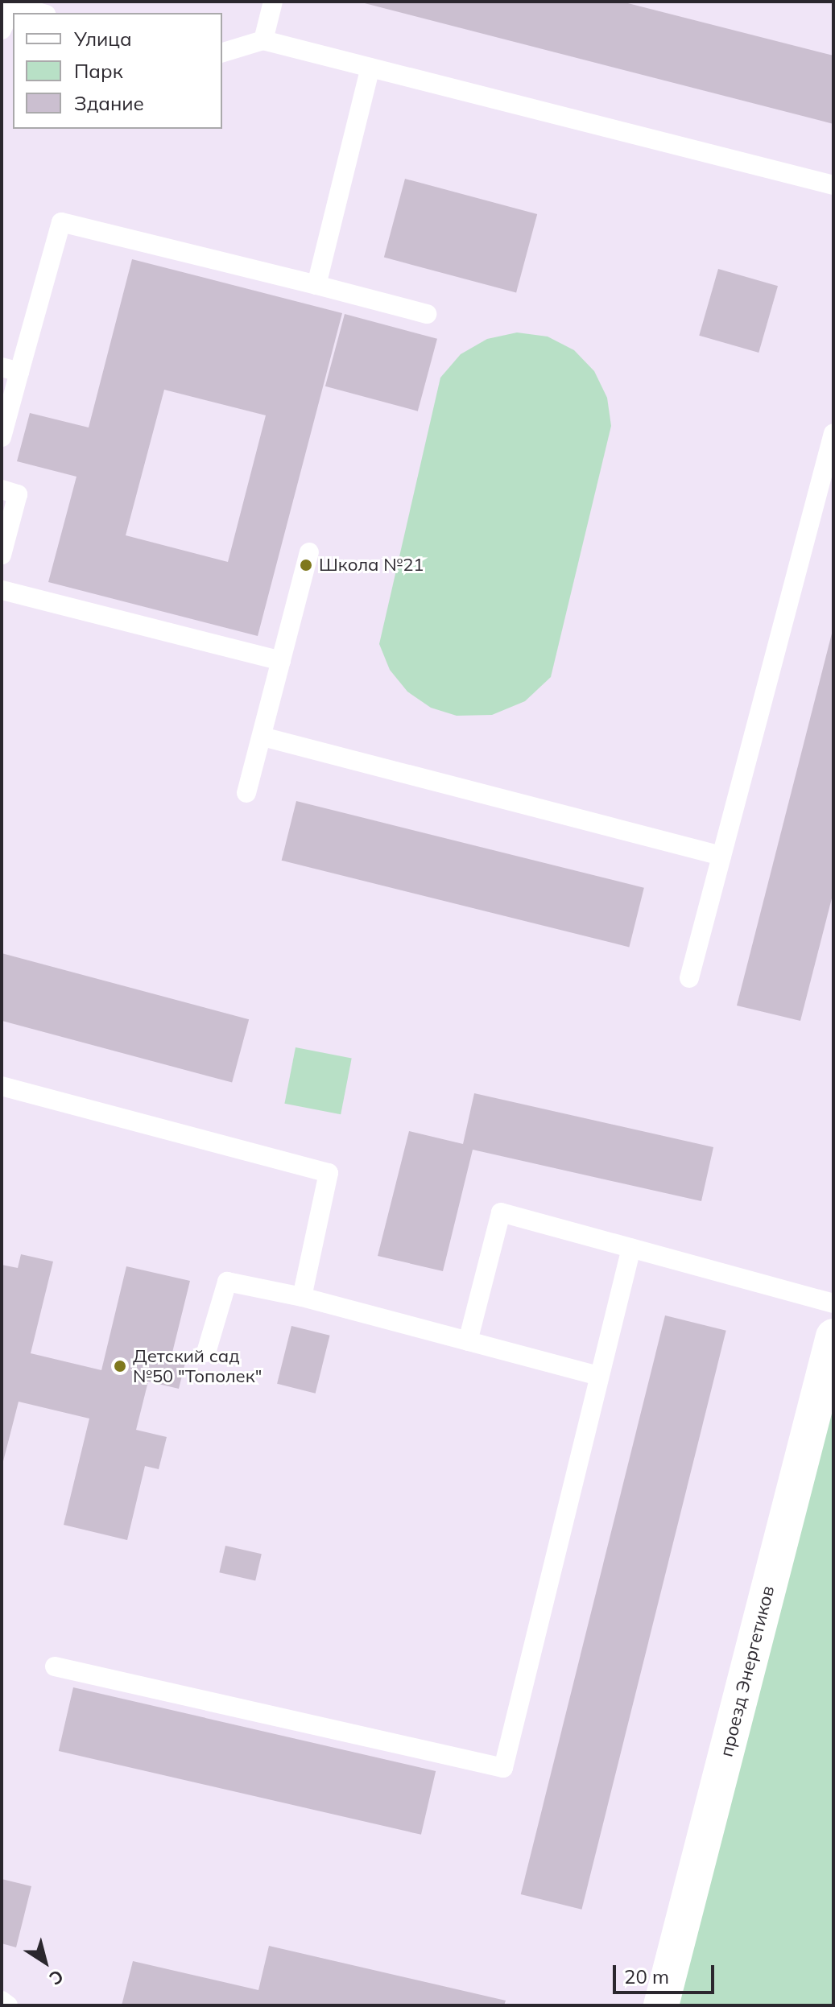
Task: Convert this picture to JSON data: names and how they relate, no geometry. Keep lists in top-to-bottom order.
{
  "streets": {
    "street": ["проезд Энергетиков"]
  },
  "places": ["Школа №21", "Детский сад №50 \"Тополек\""],
  "legend": ["Улица", "Парк", "Здание"],
  "scale_bar": "20 m",
  "north": "bottom right"
}
